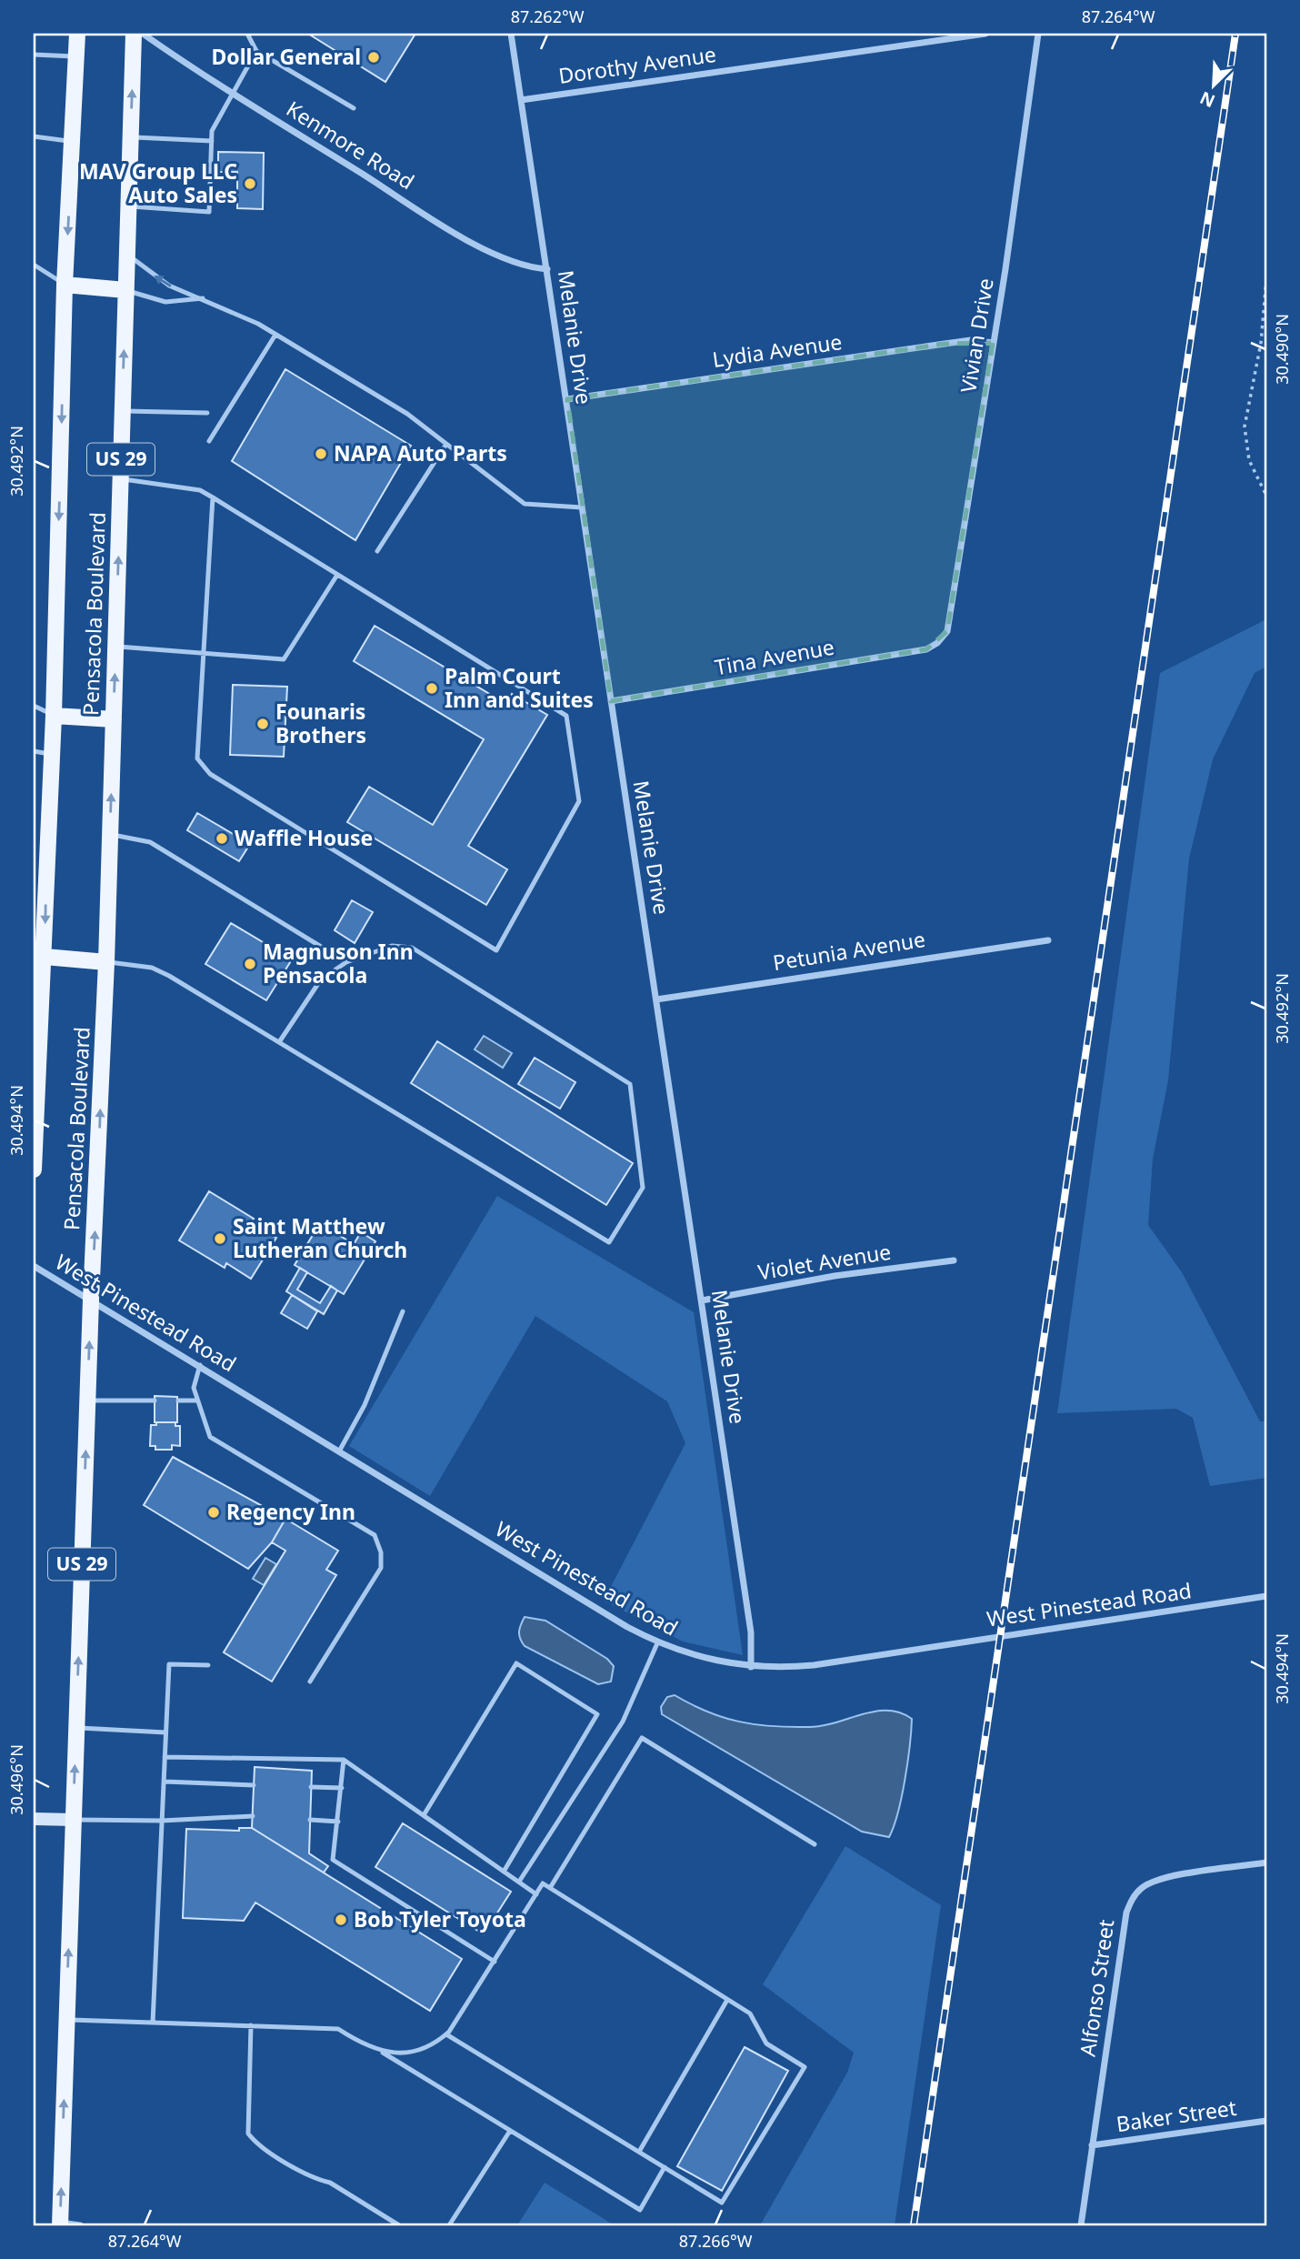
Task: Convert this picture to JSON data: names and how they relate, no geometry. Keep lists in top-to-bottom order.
{
  "streets": {
    "main road": ["US 29", "Pensacola Boulevard"],
    "street": [
      "Dorothy Avenue",
      "Kenmore Road",
      "Vivian Drive",
      "Melanie Drive",
      "Lydia Avenue",
      "Tina Avenue",
      "Petunia Avenue",
      "Violet Avenue",
      "West Pinestead Road",
      "Alfonso Street",
      "Baker Street"
    ]
  },
  "crossings": [
    ["Dorothy Avenue", "Melanie Drive"],
    ["Kenmore Road", "Melanie Drive"],
    ["Vivian Drive", "Lydia Avenue"],
    ["Vivian Drive", "Tina Avenue"],
    ["Melanie Drive", "Lydia Avenue"],
    ["Melanie Drive", "Tina Avenue"],
    ["Melanie Drive", "Petunia Avenue"],
    ["Melanie Drive", "Violet Avenue"],
    ["Melanie Drive", "West Pinestead Road"],
    ["Pensacola Boulevard", "West Pinestead Road"],
    ["Alfonso Street", "Baker Street"]
  ],
  "places": [
    "Dollar General",
    "MAV Group LLC Auto Sales",
    "NAPA Auto Parts",
    "Palm Court Inn and Suites",
    "Founaris Brothers",
    "Waffle House",
    "Magnuson Inn Pensacola",
    "Saint Matthew Lutheran Church",
    "Regency Inn",
    "Bob Tyler Toyota"
  ],
  "north": "bottom left",
  "coordinates": [
    "87.262°W",
    "87.264°W",
    "30.490°N",
    "30.492°N",
    "30.494°N",
    "30.496°N",
    "87.266°W"
  ]
}
